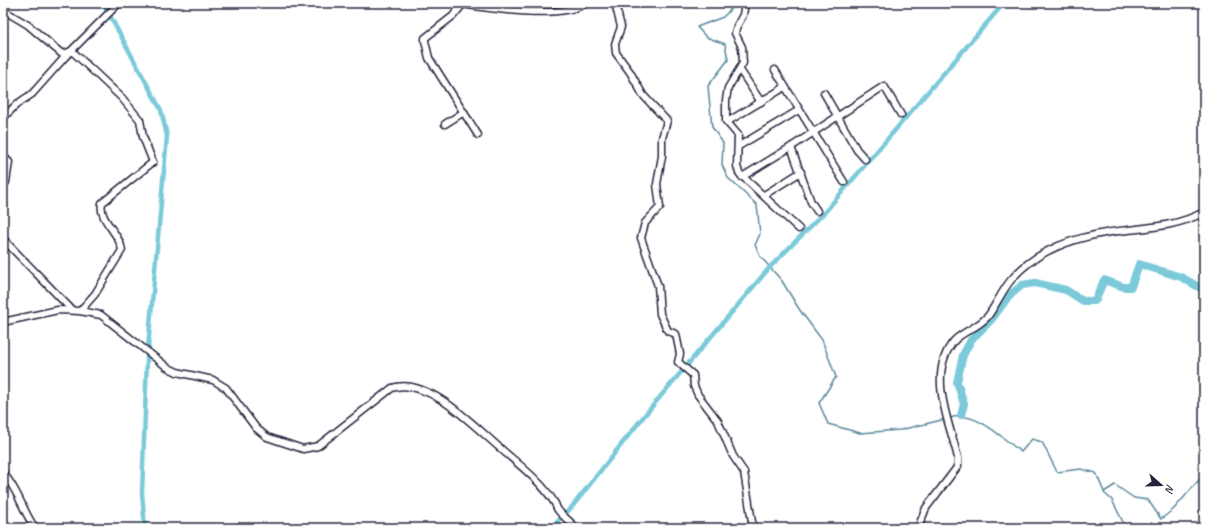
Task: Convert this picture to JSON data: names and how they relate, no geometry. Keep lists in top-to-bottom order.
{
  "north": "right"
}
